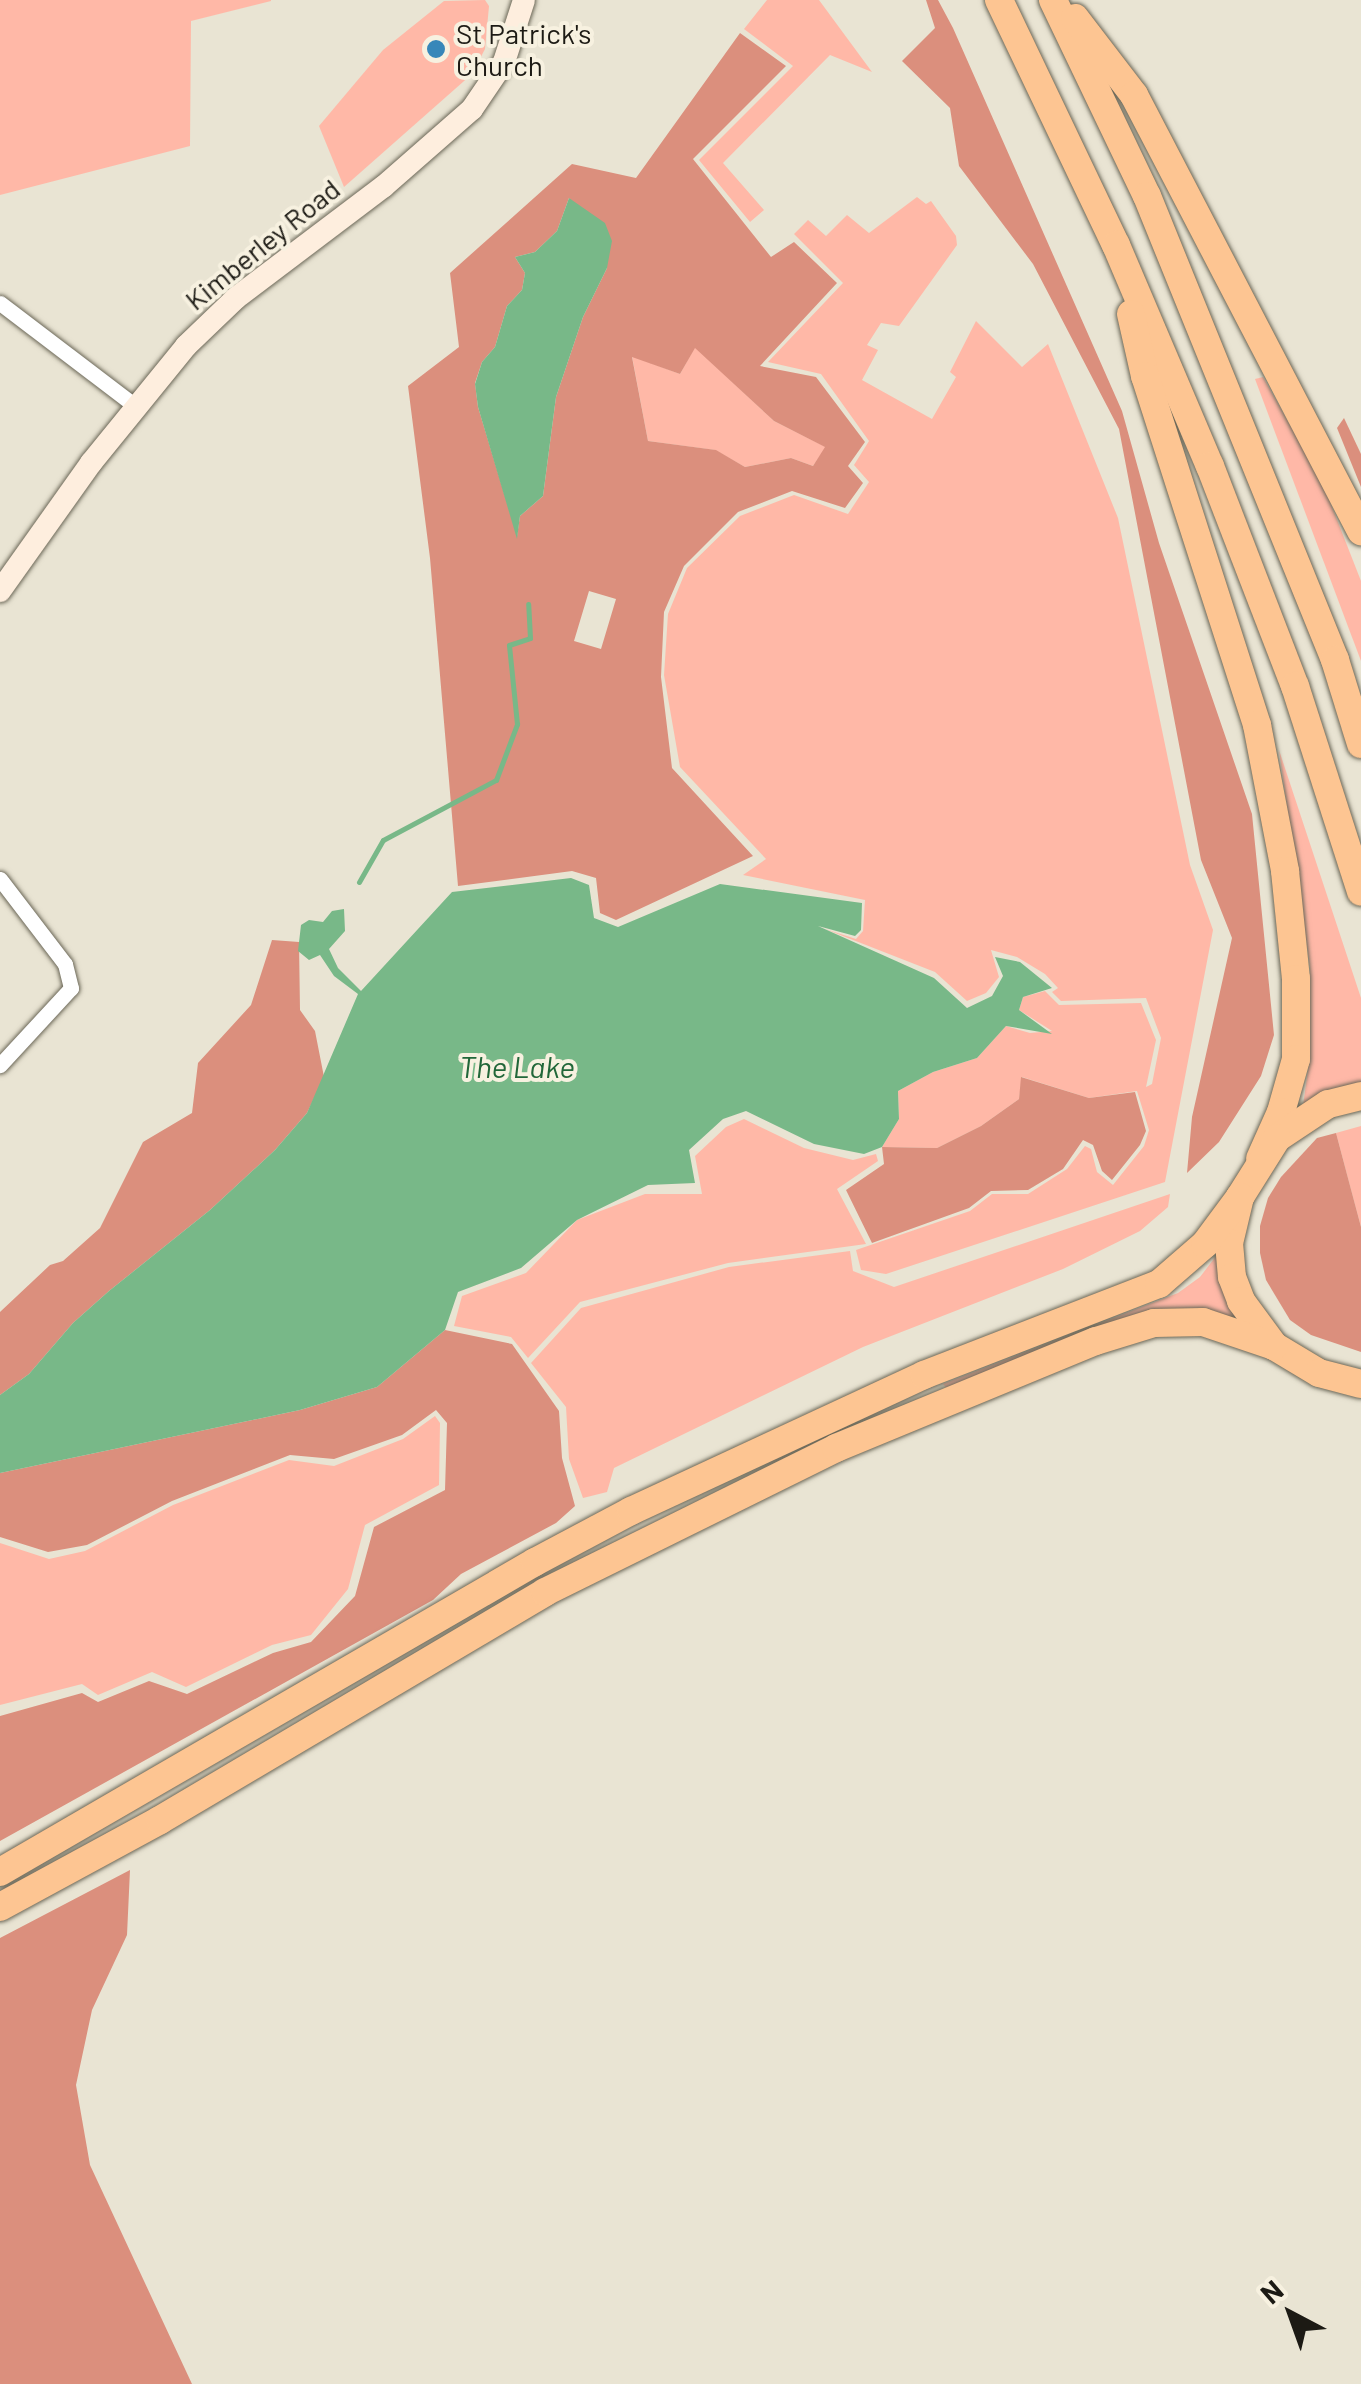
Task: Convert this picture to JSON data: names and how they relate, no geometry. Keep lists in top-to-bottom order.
{
  "streets": {
    "street": ["Kimberley Road"]
  },
  "water": ["The Lake"],
  "places": ["St Patrick's Church"],
  "north": "top left"
}
